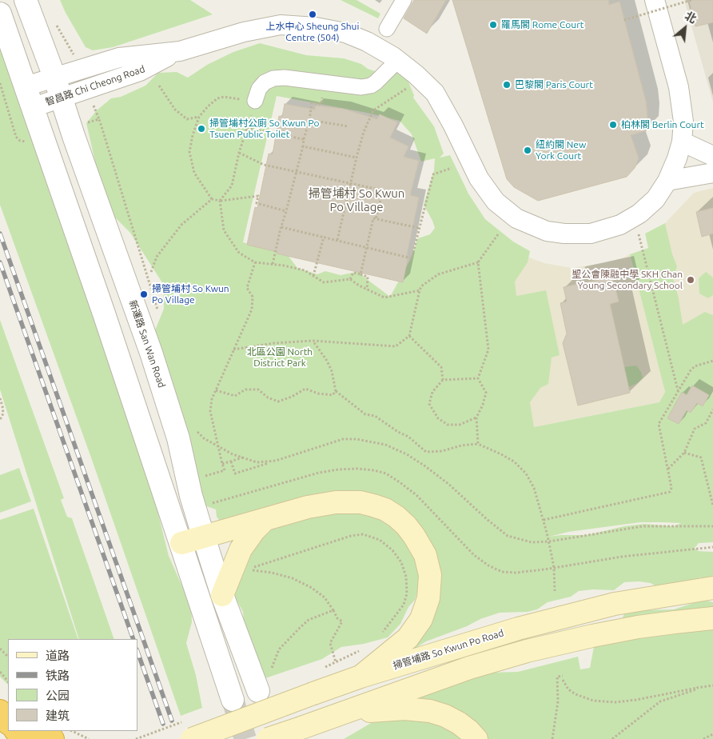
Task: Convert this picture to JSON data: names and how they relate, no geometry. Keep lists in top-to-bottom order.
{
  "streets": {
    "main road": ["掃管埔路 So Kwun Po Road"],
    "street": ["智昌路 Chi Cheong Road", "新運路 San Wan Road"]
  },
  "crossings": [
    ["智昌路 Chi Cheong Road", "新運路 San Wan Road"]
  ],
  "districts": ["掃管埔村 So Kwun Po Village"],
  "parks": ["北區公園 North District Park"],
  "places": [
    "上水中心 Sheung Shui Centre (504)",
    "羅馬閣 Rome Court",
    "巴黎閣 Paris Court",
    "柏林閣 Berlin Court",
    "掃管埔村公廁 So Kwun Po Tsuen Public Toilet",
    "紐約閣 New York Court",
    "聖公會陳融中學 SKH Chan Young Secondary School",
    "掃管埔村 So Kwun Po Village"
  ],
  "legend": [
    "道路",
    "铁路",
    "公园",
    "建筑"
  ],
  "north": "top right"
}
